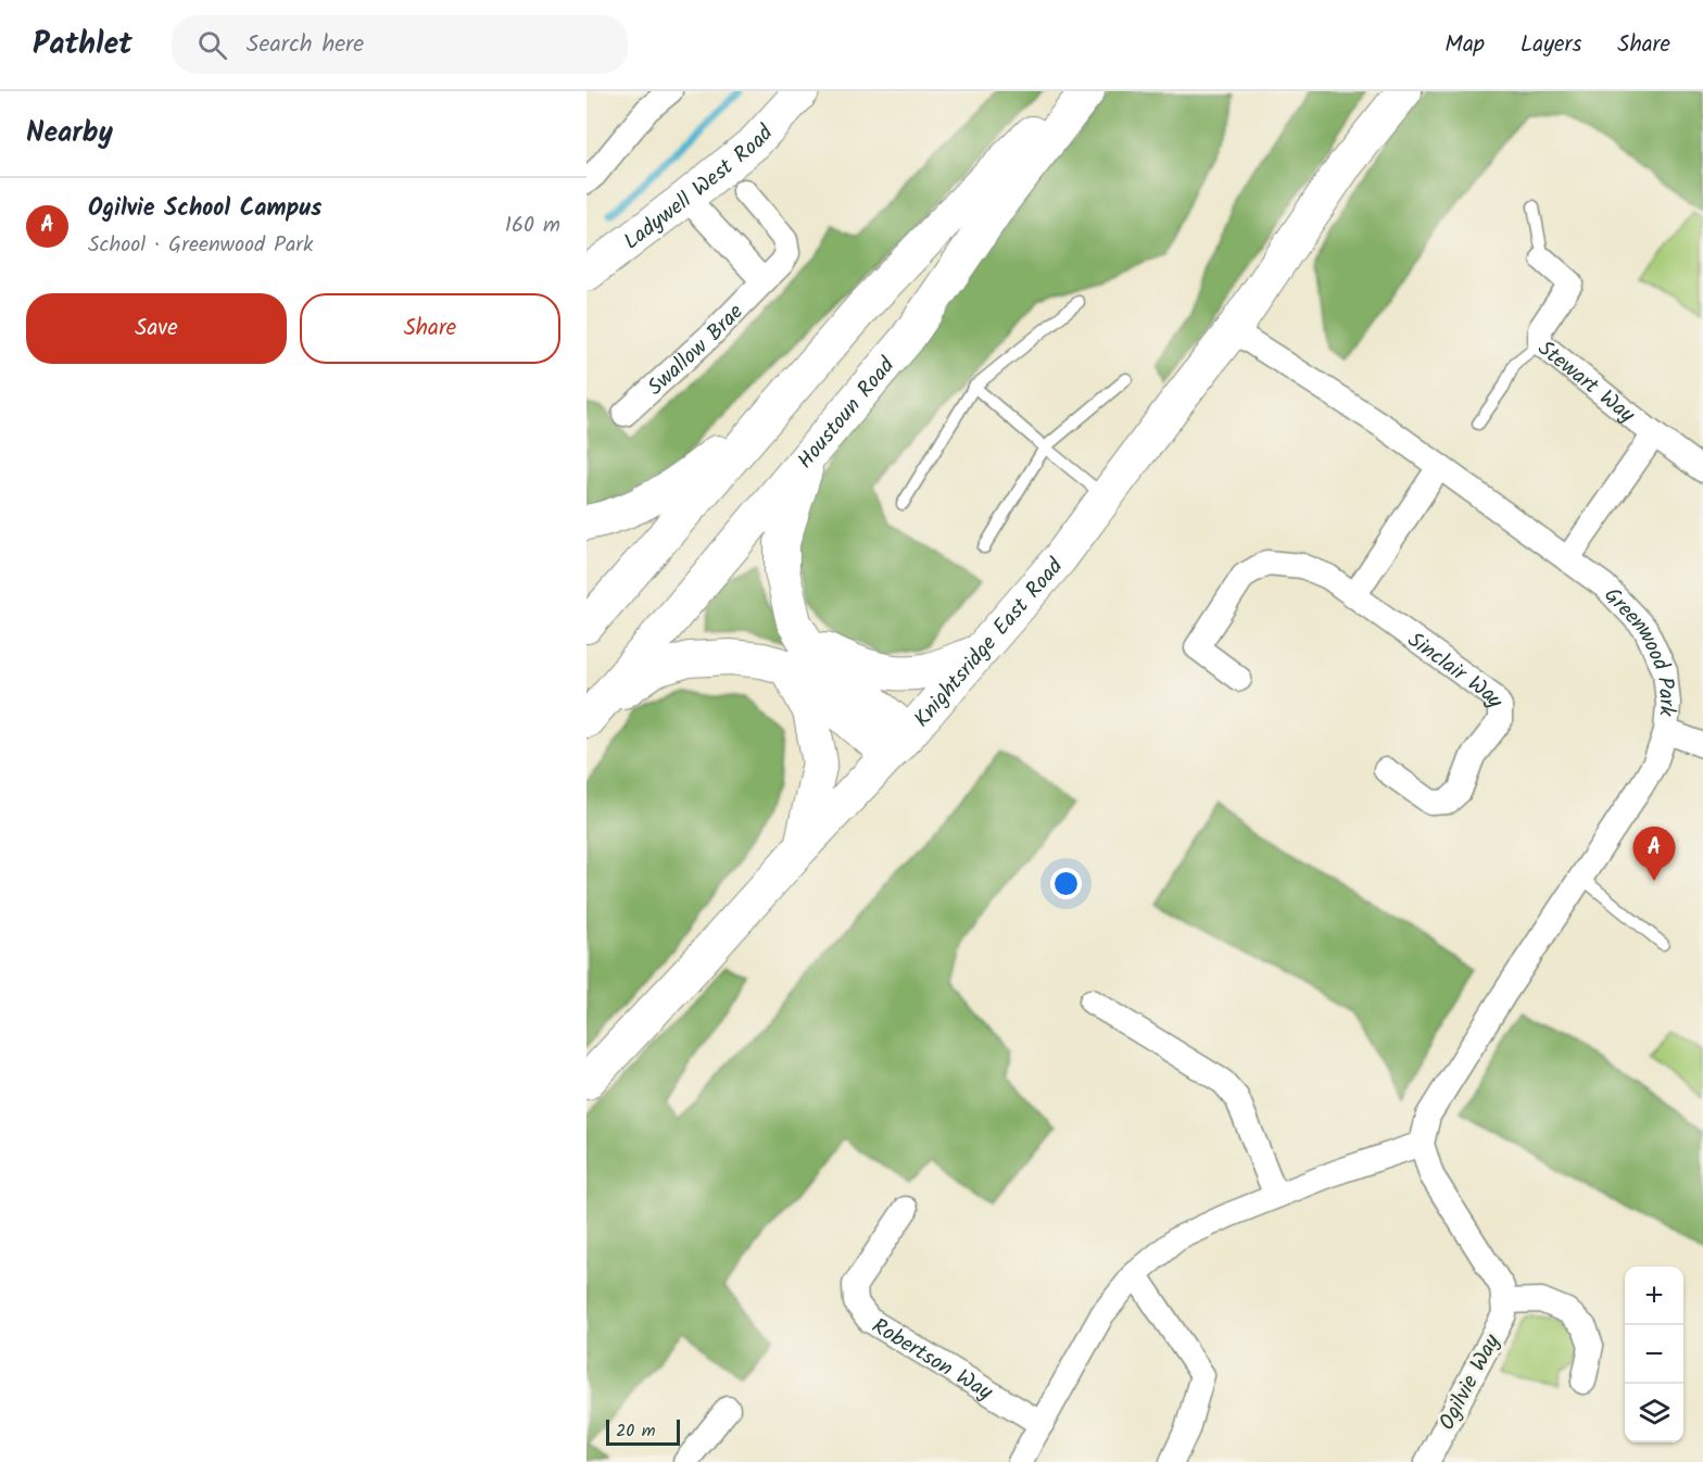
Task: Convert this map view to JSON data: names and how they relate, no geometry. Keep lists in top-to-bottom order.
{
  "streets": {
    "street": [
      "Ladywell West Road",
      "Swallow Brae",
      "Stewart Way",
      "Houstoun Road",
      "Knightsridge East Road",
      "Greenwood Park",
      "Sinclair Way",
      "Robertson Way",
      "Ogilvie Way"
    ]
  },
  "crossings": [
    ["Stewart Way", "Greenwood Park"],
    ["Knightsridge East Road", "Greenwood Park"]
  ],
  "scale_bar": "20 m",
  "page": {
    "header": "Pathlet",
    "search": "Search here",
    "nav": ["Map", "Layers", "Share"],
    "heading": "Nearby",
    "list": [
      {
        "mark": "A",
        "name": "Ogilvie School Campus",
        "note": "School · Greenwood Park",
        "value": "160 m"
      }
    ],
    "buttons": ["Save", "Share"],
    "pins": "A",
    "map_buttons": ["+", "−"],
    "scale": "20 m"
  }
}
